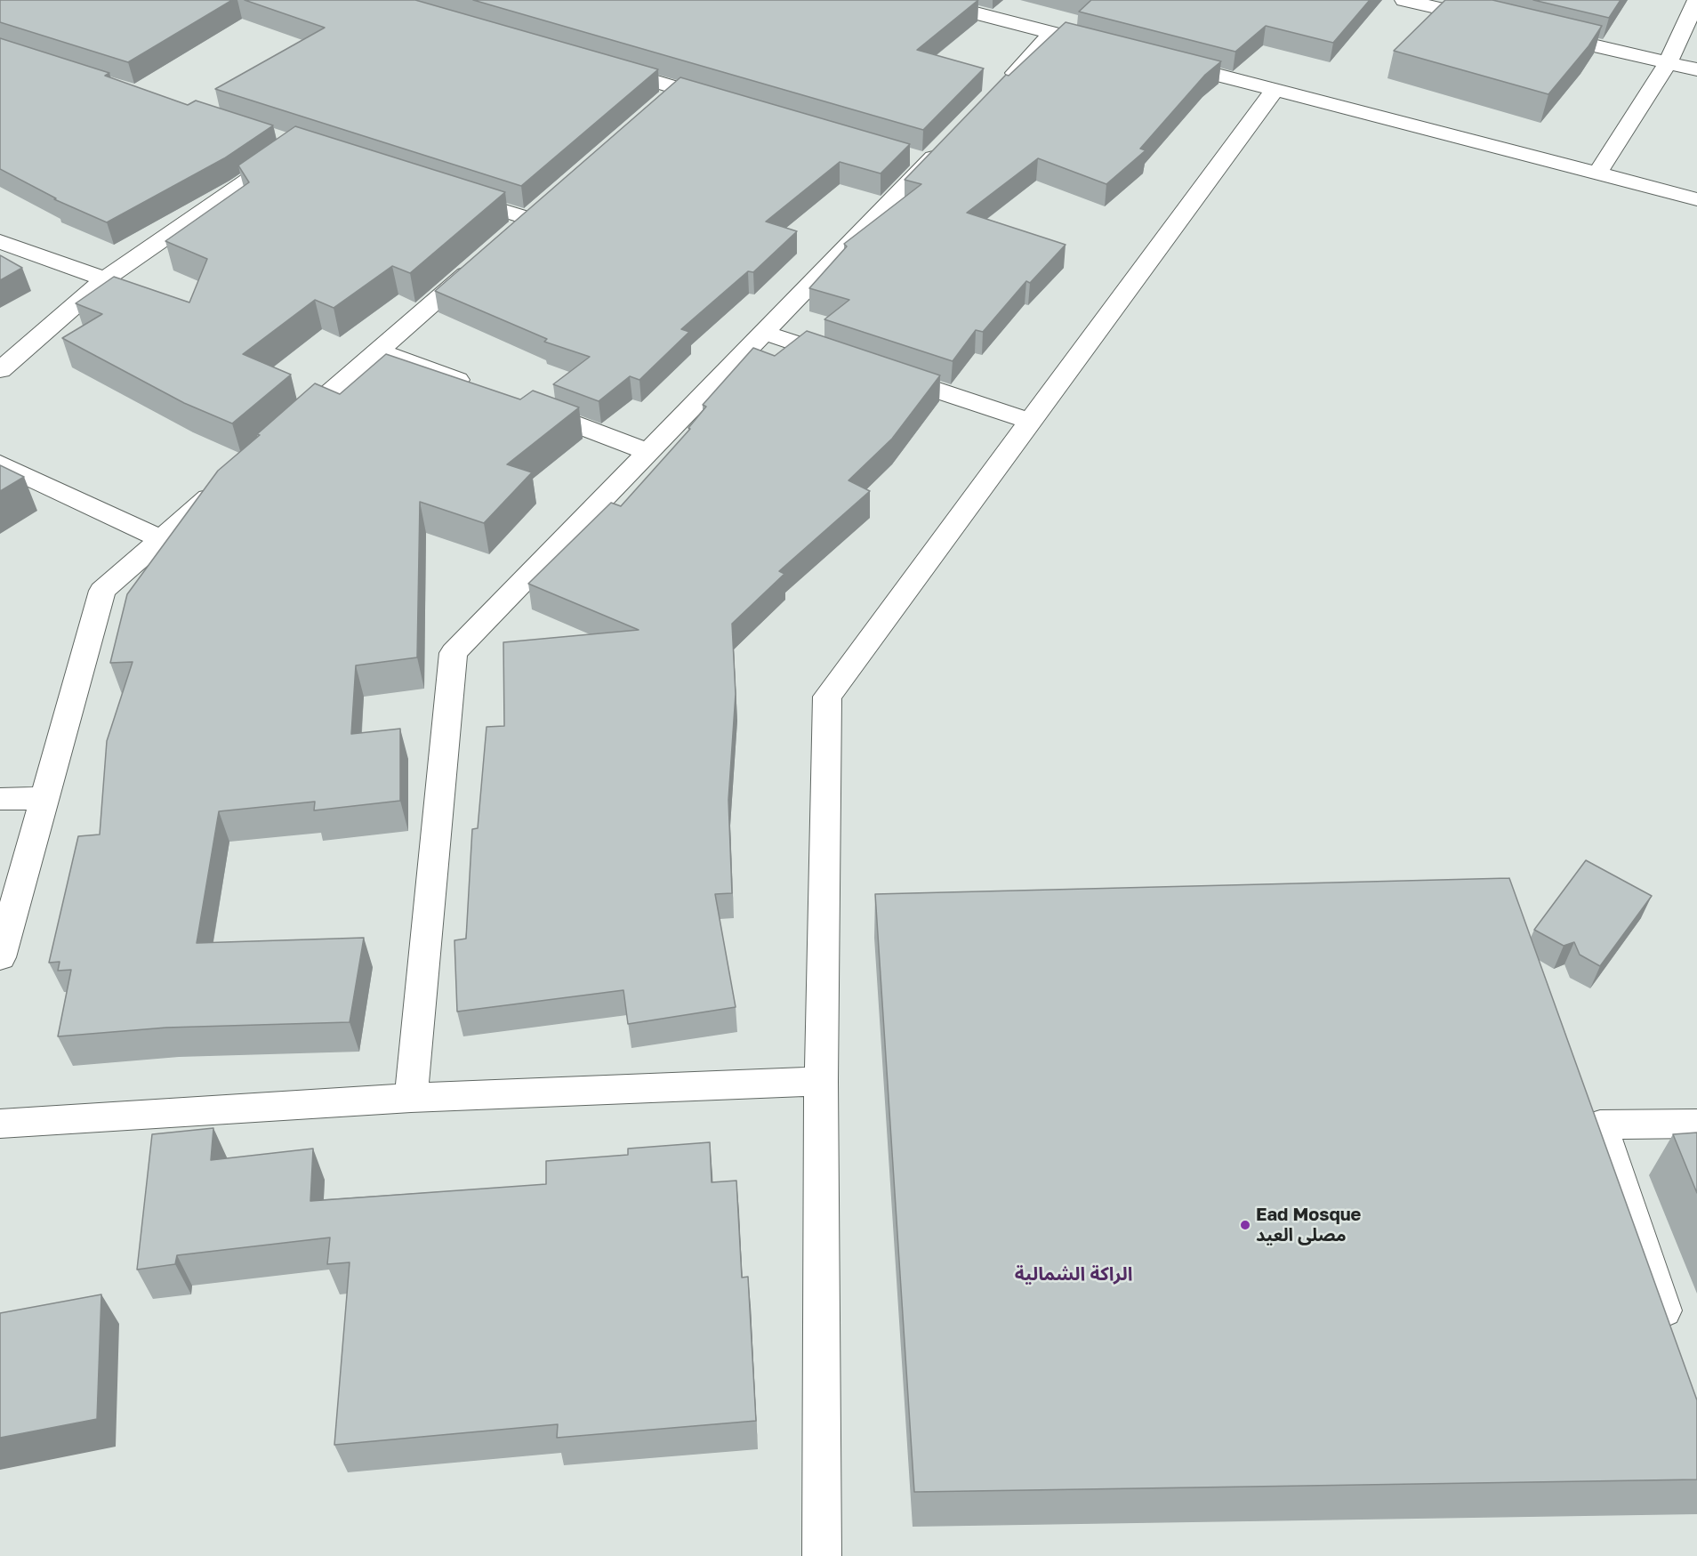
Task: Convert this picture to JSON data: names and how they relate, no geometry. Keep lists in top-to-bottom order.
{
  "districts": ["الراكة الشمالية"],
  "places": ["Ead Mosque مصلى العيد"]
}
